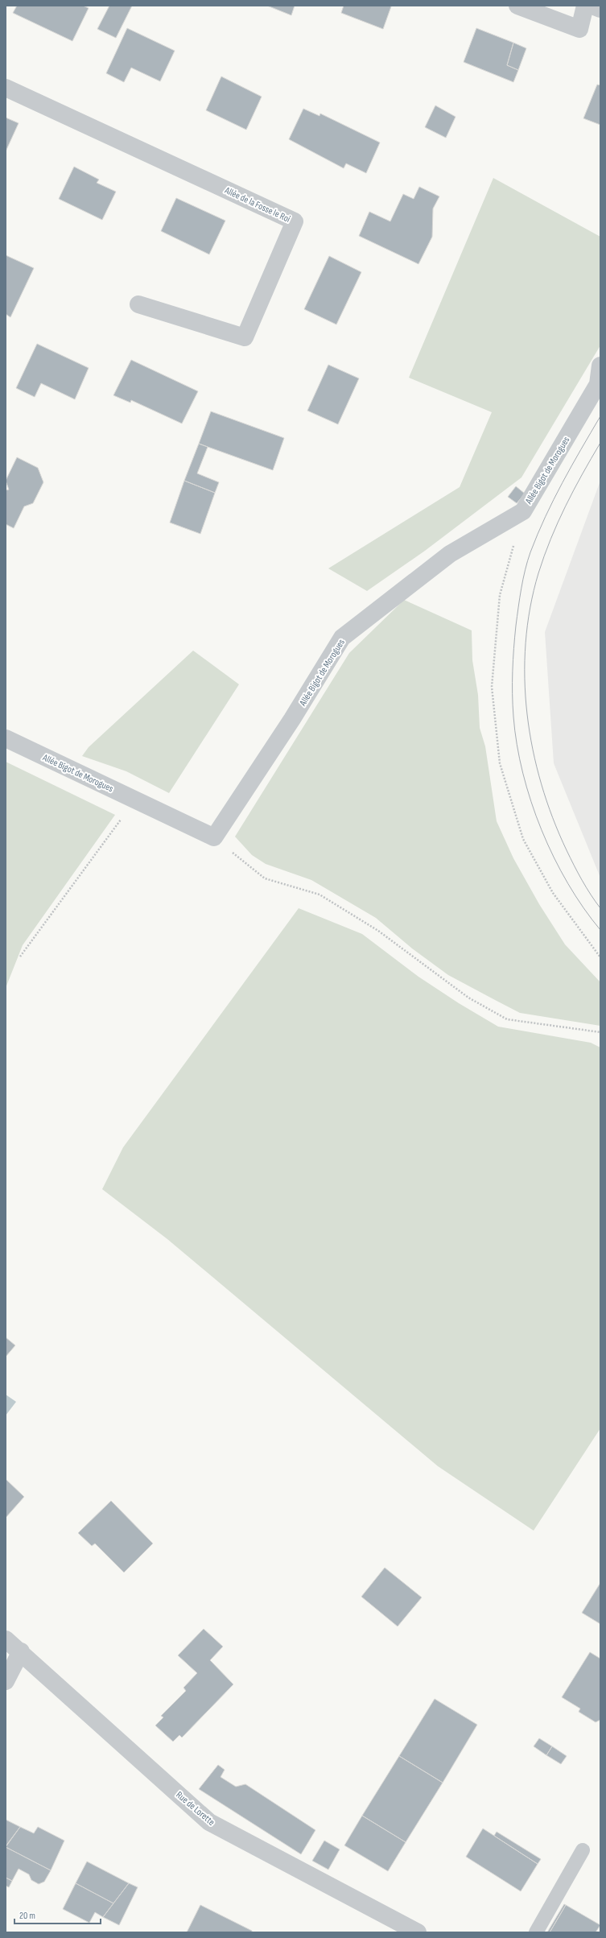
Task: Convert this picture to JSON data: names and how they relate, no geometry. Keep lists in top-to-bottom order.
{
  "streets": {
    "street": ["Allée de la Fosse le Roi", "Allée Bigot de Morogues", "Rue de Lorette"]
  },
  "scale_bar": "20 m"
}
